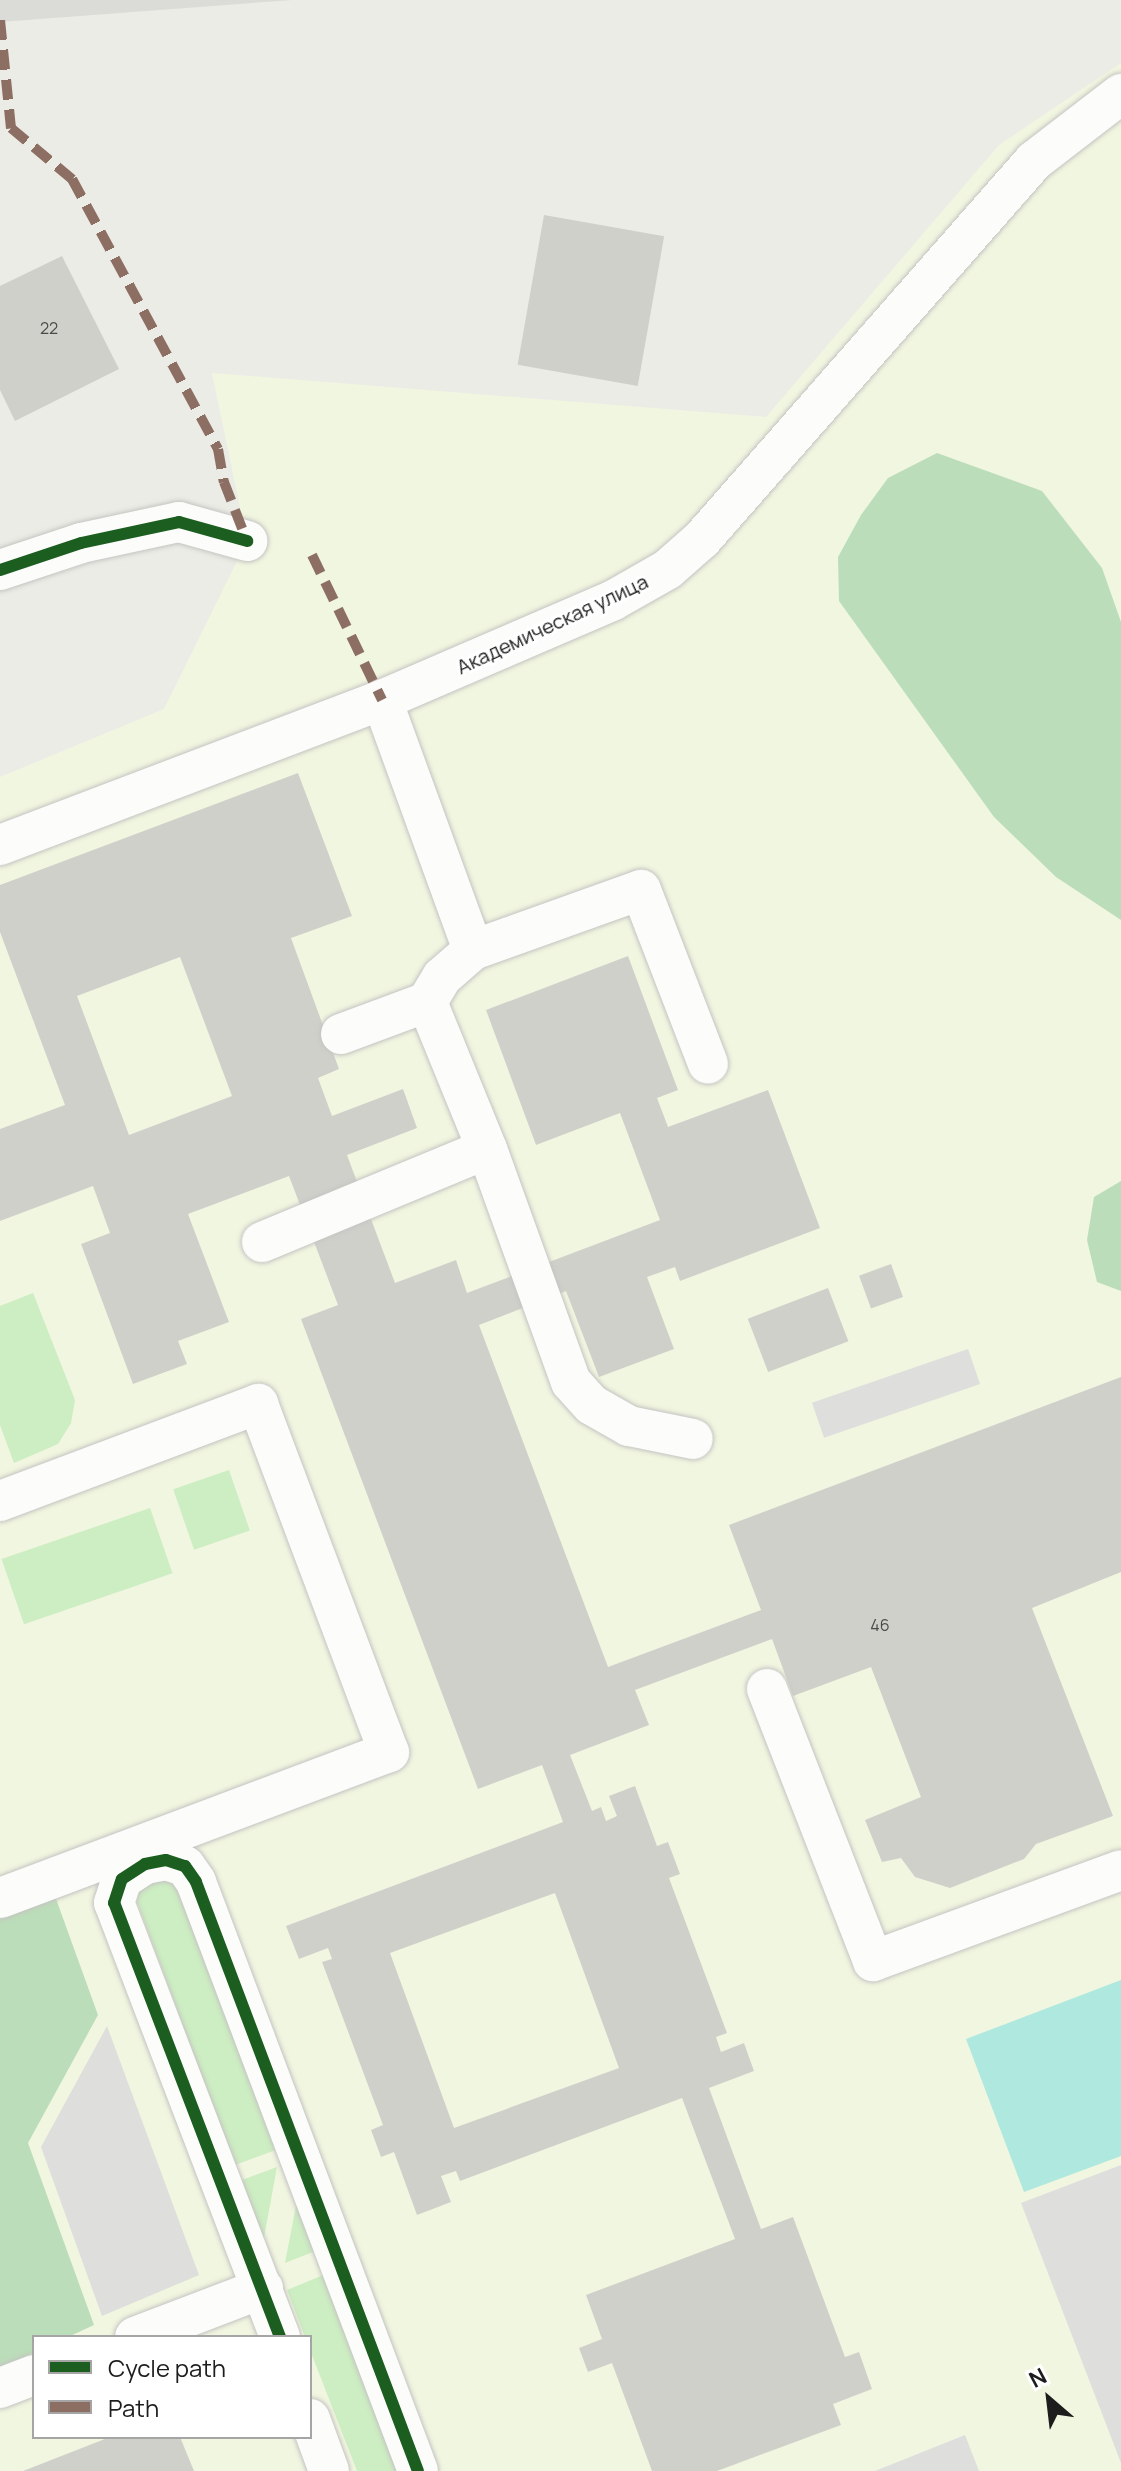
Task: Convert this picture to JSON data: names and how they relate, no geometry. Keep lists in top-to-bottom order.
{
  "streets": {
    "street": ["Академическая улица"]
  },
  "house_numbers": ["22", "46"],
  "legend": ["Cycle path", "Path"],
  "north": "top left"
}
